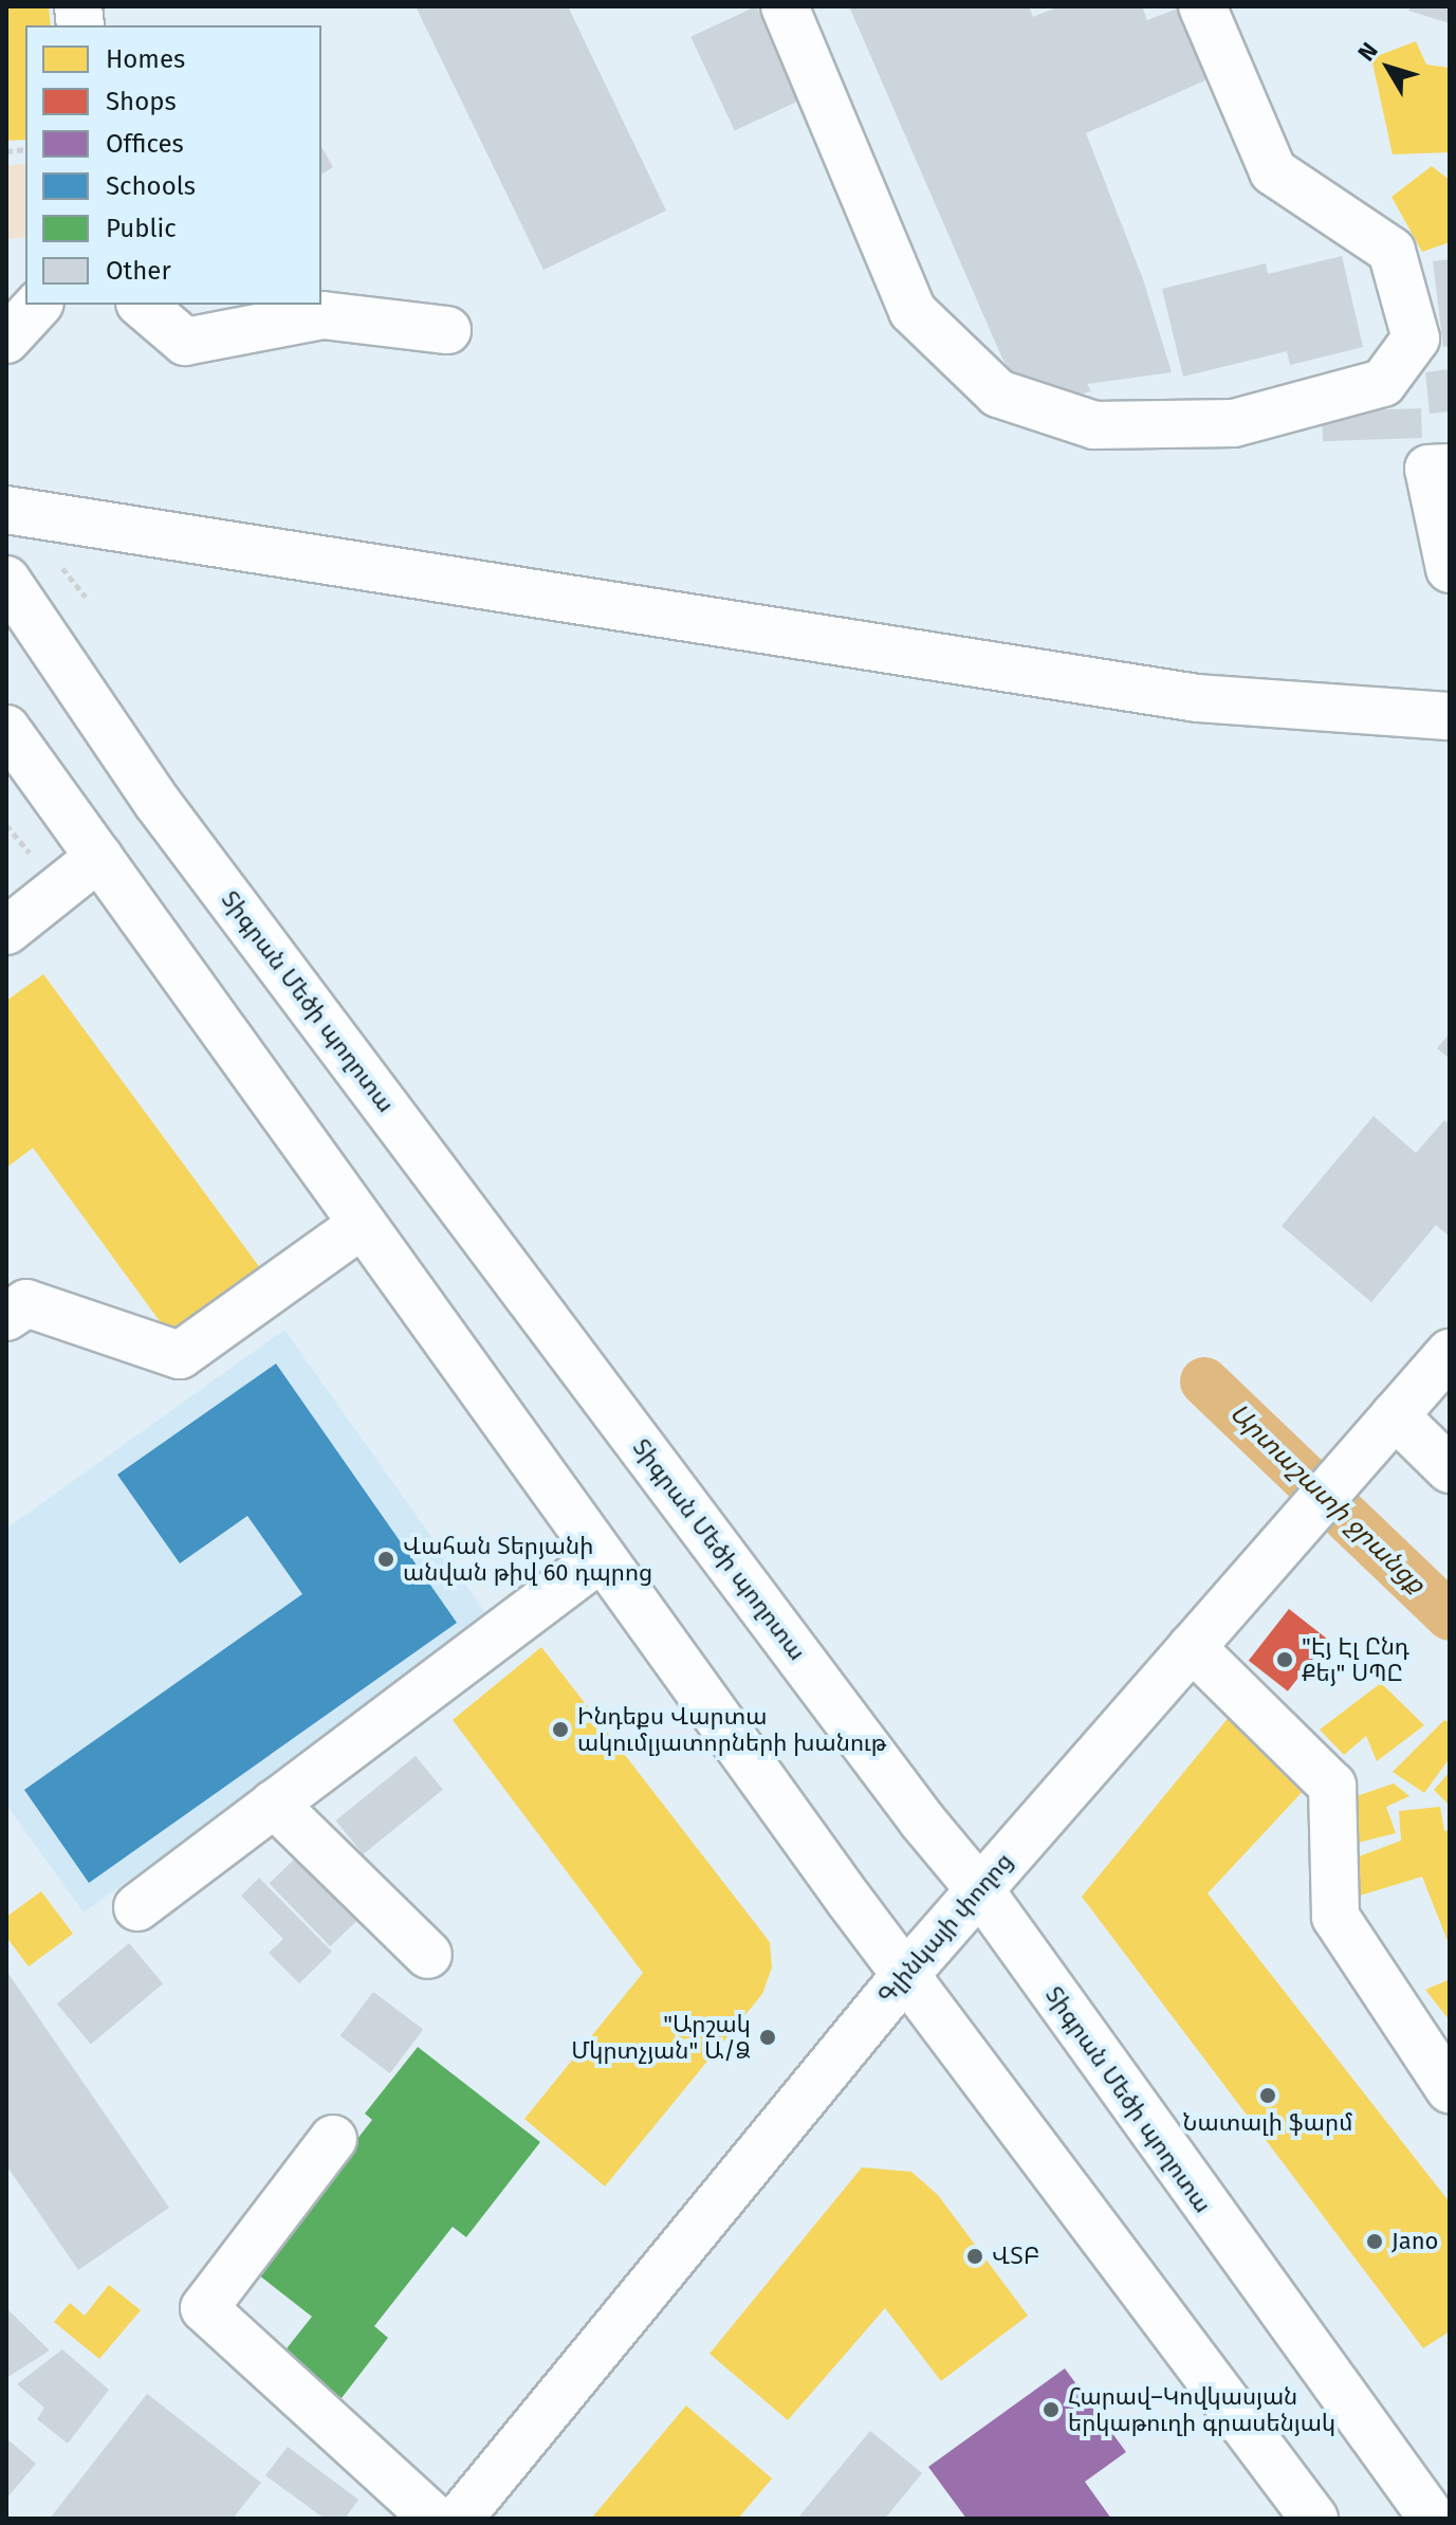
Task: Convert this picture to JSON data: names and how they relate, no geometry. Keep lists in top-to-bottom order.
{
  "streets": {
    "main road": ["Տիգրան Մեծի պողոտա", "Գլինկայի փողոց"]
  },
  "crossings": [
    ["Տիգրան Մեծի պողոտա", "Գլինկայի փողոց"]
  ],
  "water": ["Արտաշատի ջրանցք"],
  "places": [
    "Վահան Տերյանի անվան թիվ 60 դպրոց",
    "\"Էյ Էլ Ընդ Քեյ\" ՍՊԸ",
    "Ինդեքս Վարտա ակումլյատորների խանութ",
    "\"Արշակ Մկրտչյան\" Ա/Ձ",
    "Նատալի ֆարմ",
    "Jano",
    "ՎՏԲ",
    "Հարավ–Կովկասյան երկաթուղի գրասենյակ"
  ],
  "legend": [
    "Homes",
    "Shops",
    "Offices",
    "Schools",
    "Public",
    "Other"
  ],
  "north": "top left"
}
